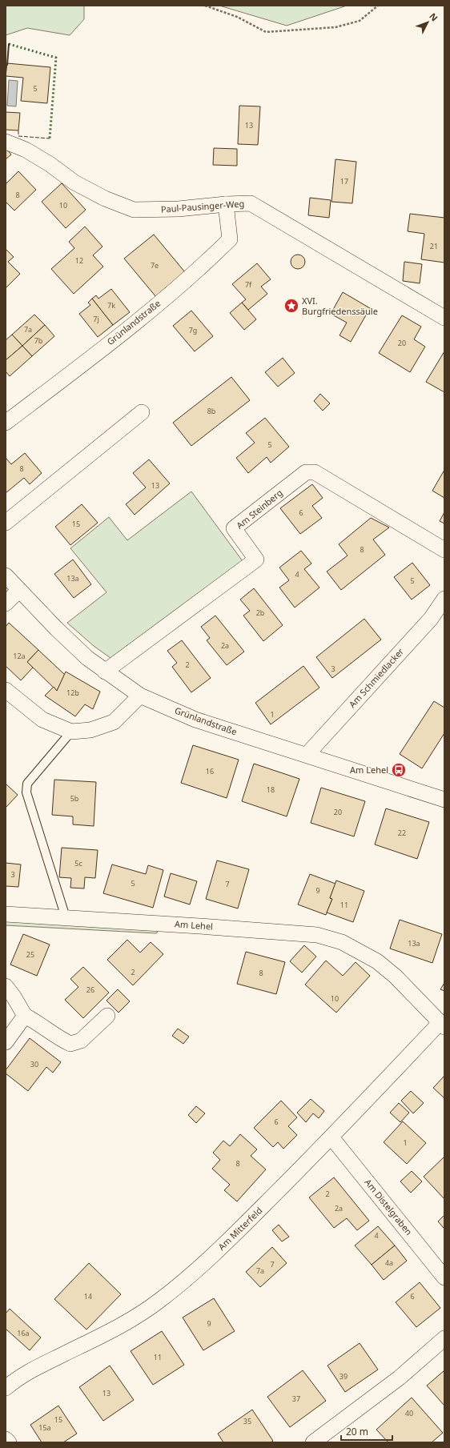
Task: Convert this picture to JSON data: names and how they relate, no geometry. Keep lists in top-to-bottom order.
{
  "streets": {
    "street": [
      "Paul-Pausinger-Weg",
      "Grünlandstraße",
      "Am Steinberg",
      "Am Schmiedlacker",
      "Am Lehel",
      "Am Distelgraben",
      "Am Mitterfeld"
    ]
  },
  "crossings": [
    ["Paul-Pausinger-Weg", "Grünlandstraße"],
    ["Grünlandstraße", "Am Steinberg"],
    ["Grünlandstraße", "Am Schmiedlacker"],
    ["Am Lehel", "Am Mitterfeld"],
    ["Am Distelgraben", "Am Mitterfeld"]
  ],
  "places": {
    "place": ["XVI. Burgfriedenssäule"],
    "bus stop": ["Am Lehel"]
  },
  "house_numbers": [
    "5",
    "13",
    "17",
    "8",
    "10",
    "21",
    "12",
    "7e",
    "7f",
    "7k",
    "7j",
    "7a",
    "7g",
    "7b",
    "20",
    "8b",
    "5",
    "8",
    "13",
    "6",
    "15",
    "8",
    "4",
    "13a",
    "5",
    "2b",
    "2a",
    "12a",
    "2",
    "3",
    "12b",
    "1",
    "16",
    "18",
    "5b",
    "20",
    "22",
    "5c",
    "3",
    "5",
    "7",
    "9",
    "11",
    "13a",
    "25",
    "2",
    "8",
    "26",
    "10",
    "30",
    "6",
    "1",
    "8",
    "2",
    "2a",
    "4",
    "4a",
    "7",
    "7a",
    "14",
    "6",
    "9",
    "16a",
    "11",
    "39",
    "13",
    "37",
    "40",
    "15",
    "35",
    "15a"
  ],
  "scale_bar": "20 m",
  "north": "top right"
}
